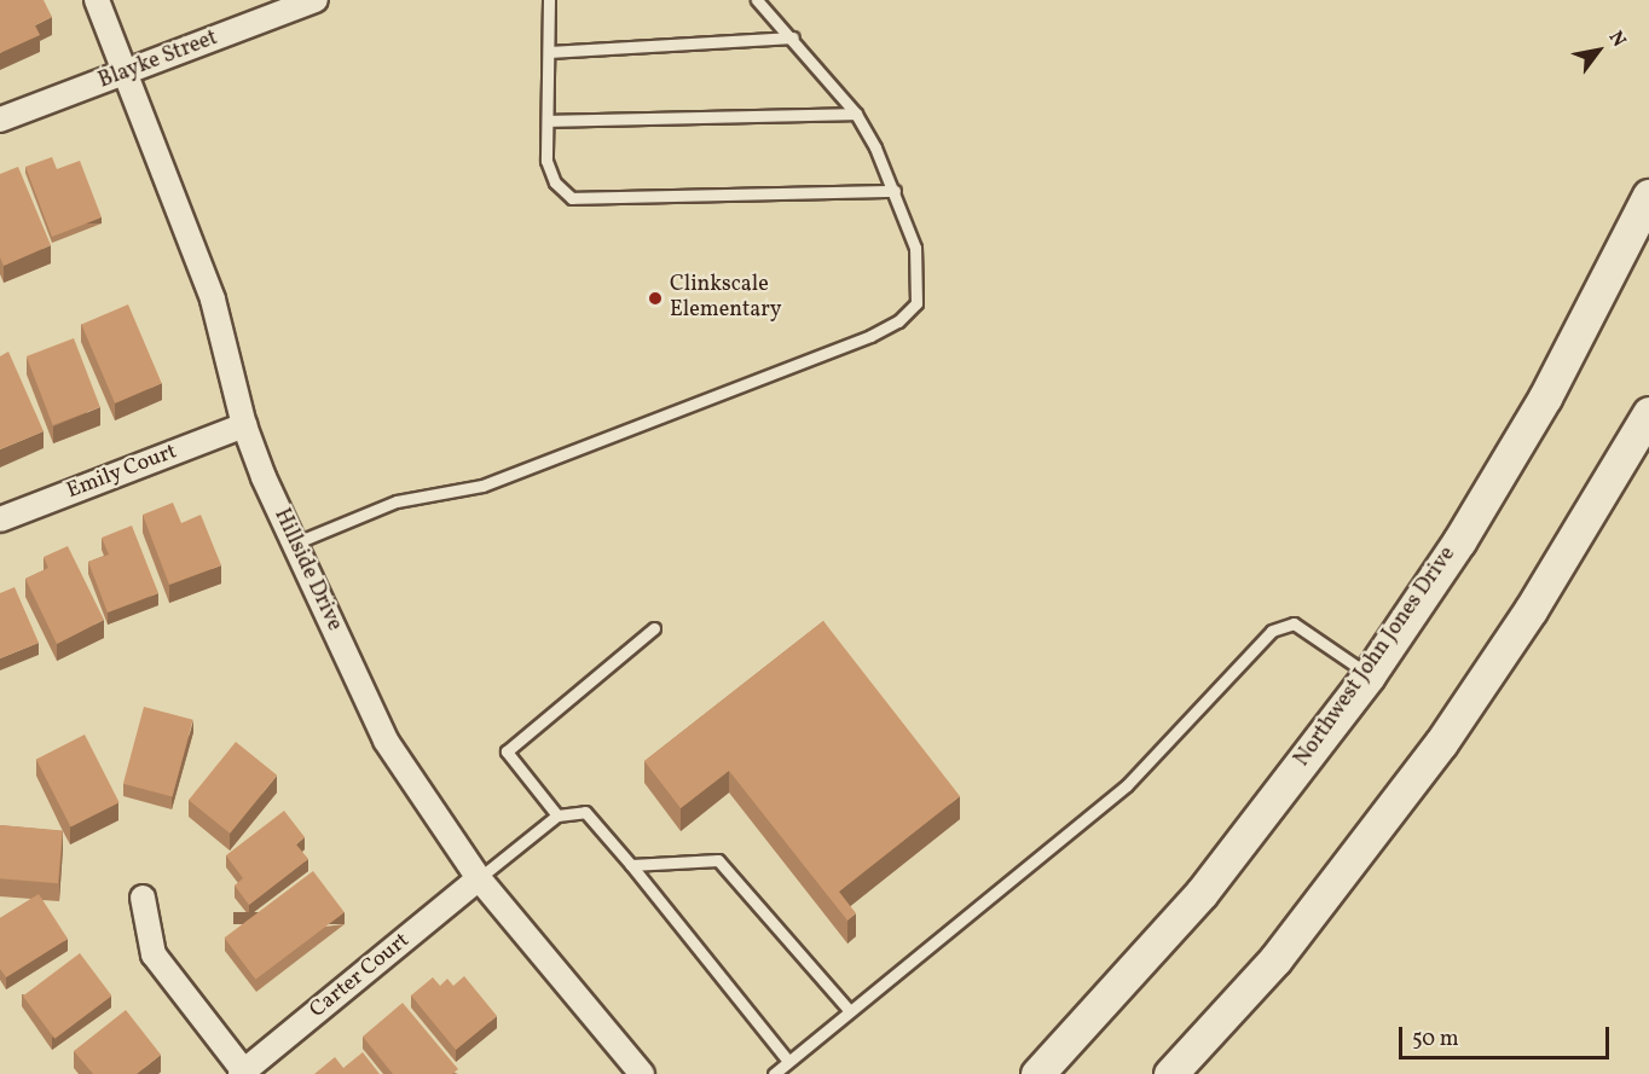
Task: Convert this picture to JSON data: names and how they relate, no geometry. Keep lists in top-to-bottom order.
{
  "streets": {
    "main road": ["Northwest John Jones Drive"],
    "street": [
      "Blayke Street",
      "Emily Court",
      "Hillside Drive",
      "Carter Court"
    ]
  },
  "crossings": [
    ["Blayke Street", "Hillside Drive"],
    ["Emily Court", "Hillside Drive"],
    ["Hillside Drive", "Carter Court"]
  ],
  "places": ["Clinkscale Elementary"],
  "scale_bar": "50 m",
  "north": "top right"
}
